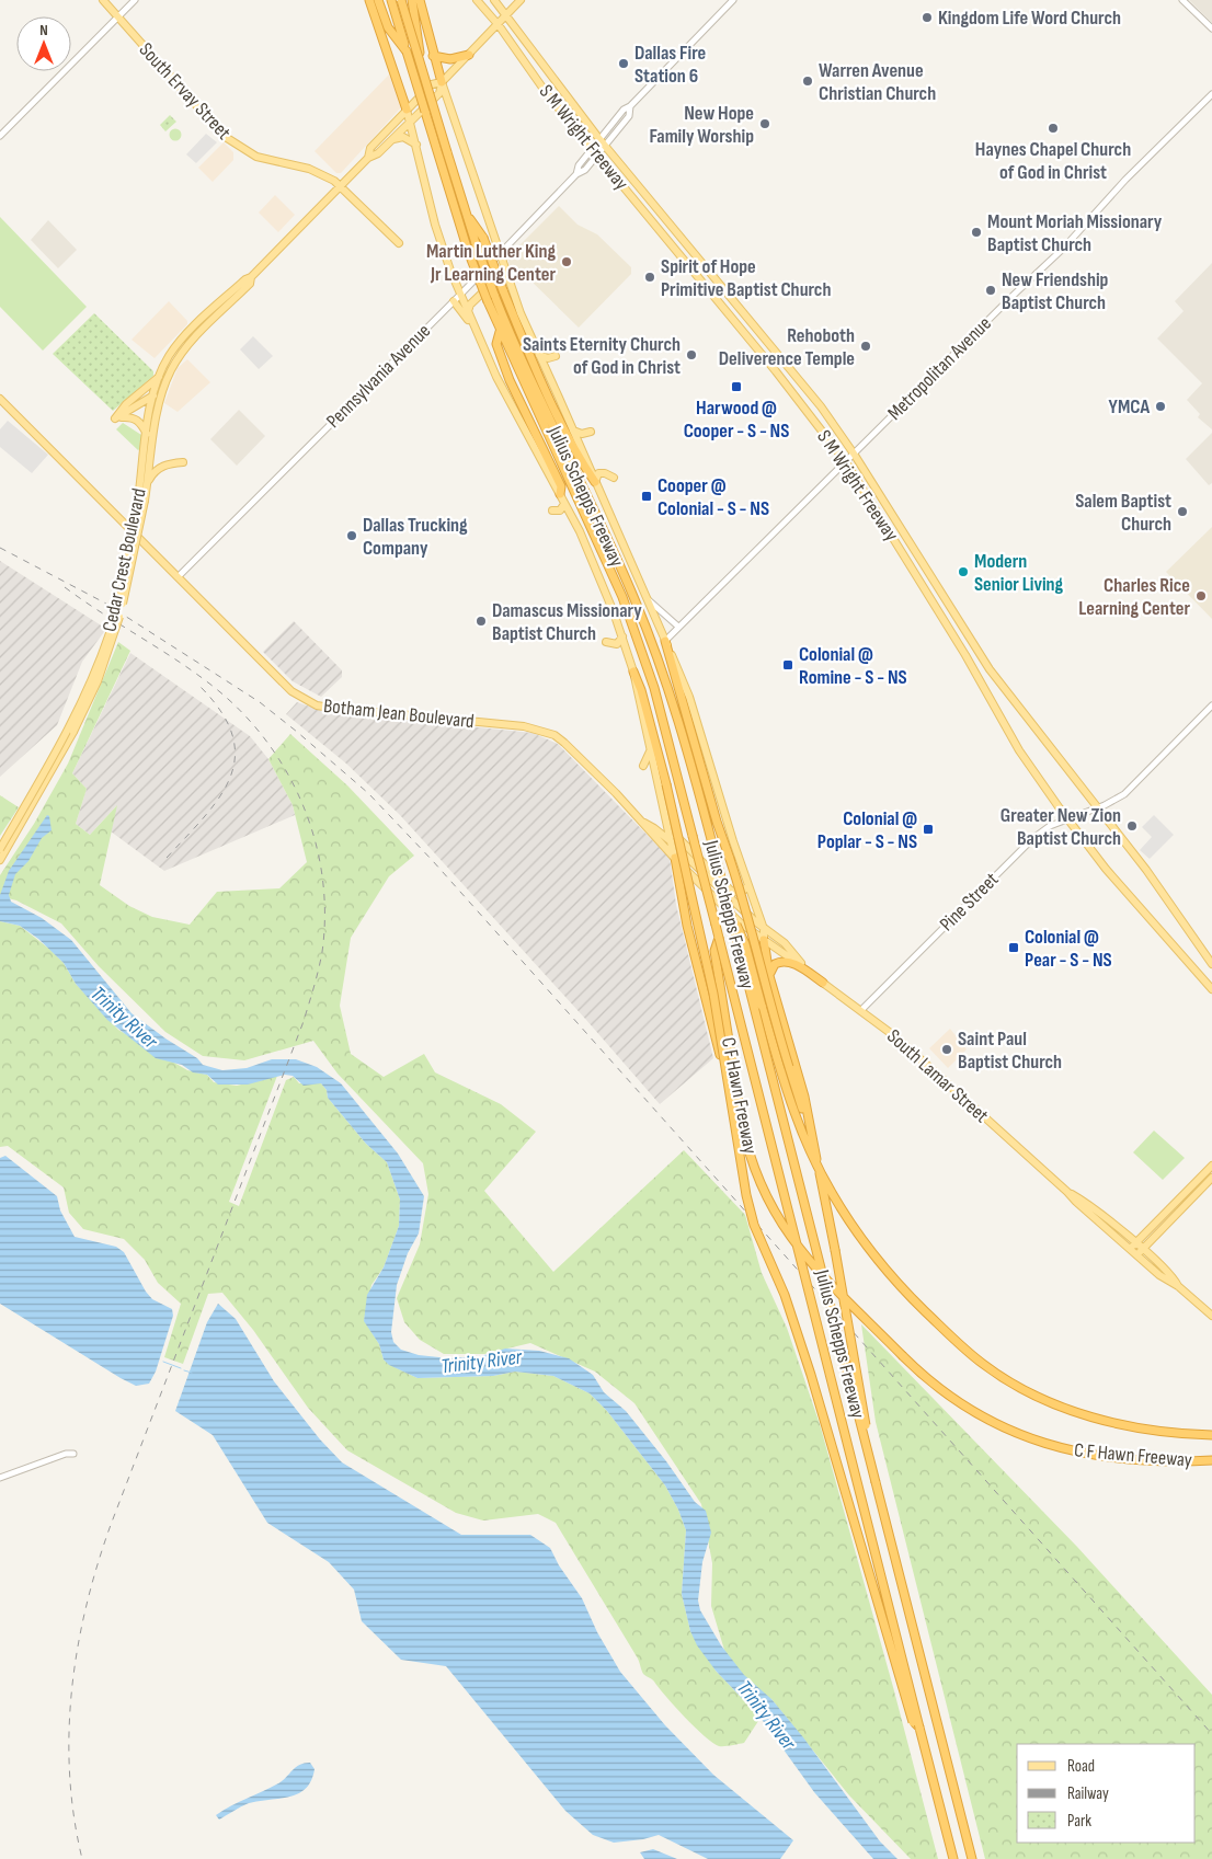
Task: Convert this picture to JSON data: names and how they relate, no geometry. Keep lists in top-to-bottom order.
{
  "streets": {
    "highway": ["Julius Schepps Freeway", "C F Hawn Freeway"],
    "main road": [
      "South Ervay Street",
      "S M Wright Freeway",
      "Cedar Crest Boulevard",
      "Botham Jean Boulevard",
      "South Lamar Street"
    ],
    "street": ["Metropolitan Avenue", "Pennsylvania Avenue", "Pine Street"]
  },
  "crossings": [
    ["S M Wright Freeway", "Metropolitan Avenue"],
    ["S M Wright Freeway", "Pennsylvania Avenue"],
    ["S M Wright Freeway", "Pine Street"],
    ["Metropolitan Avenue", "Julius Schepps Freeway"],
    ["Pennsylvania Avenue", "Julius Schepps Freeway"],
    ["Pennsylvania Avenue", "Botham Jean Boulevard"],
    ["Julius Schepps Freeway", "Botham Jean Boulevard"],
    ["Julius Schepps Freeway", "South Lamar Street"],
    ["Julius Schepps Freeway", "C F Hawn Freeway"],
    ["Botham Jean Boulevard", "South Lamar Street"],
    ["Pine Street", "South Lamar Street"]
  ],
  "water": ["Trinity River"],
  "places": {
    "other": [
      "Kingdom Life Word Church",
      "Dallas Fire Station 6",
      "Warren Avenue Christian Church",
      "New Hope Family Worship",
      "Haynes Chapel Church of God in Christ",
      "Mount Moriah Missionary Baptist Church",
      "Martin Luther King Jr Learning Center",
      "Spirit of Hope Primitive Baptist Church",
      "New Friendship Baptist Church",
      "Rehoboth Deliverence Temple",
      "Saints Eternity Church of God in Christ",
      "YMCA",
      "Salem Baptist Church",
      "Dallas Trucking Company",
      "Modern Senior Living",
      "Charles Rice Learning Center",
      "Damascus Missionary Baptist Church",
      "Greater New Zion Baptist Church",
      "Saint Paul Baptist Church"
    ],
    "transit": [
      "Harwood @ Cooper - S - NS",
      "Cooper @ Colonial - S - NS",
      "Colonial @ Romine - S - NS",
      "Colonial @ Poplar - S - NS",
      "Colonial @ Pear - S - NS"
    ]
  },
  "legend": ["Road", "Railway", "Park"],
  "north": "top"
}
